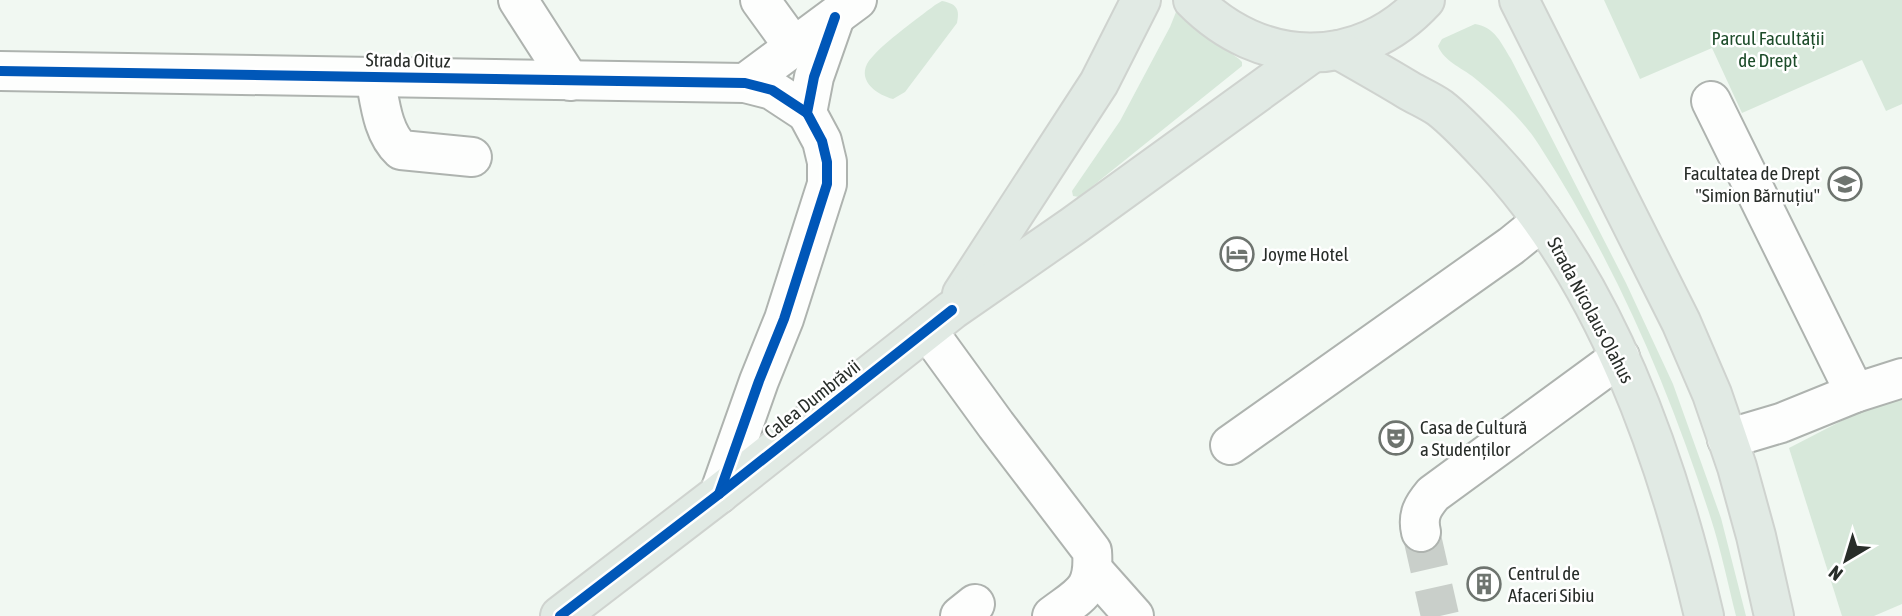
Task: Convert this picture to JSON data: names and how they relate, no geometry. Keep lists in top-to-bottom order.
{
  "streets": {
    "main road": ["Strada Nicolaus Olahus", "Calea Dumbrăvii"],
    "street": ["Strada Oituz"]
  },
  "crossings": [
    ["Strada Nicolaus Olahus", "Calea Dumbrăvii"]
  ],
  "parks": ["Parcul Facultății de Drept"],
  "places": {
    "school or university": ["Facultatea de Drept \"Simion Bărnuțiu\""],
    "hotel": ["Joyme Hotel"],
    "theatre": ["Casa de Cultură a Studenților"],
    "building": ["Centrul de Afaceri Sibiu"]
  },
  "north": "bottom left"
}
